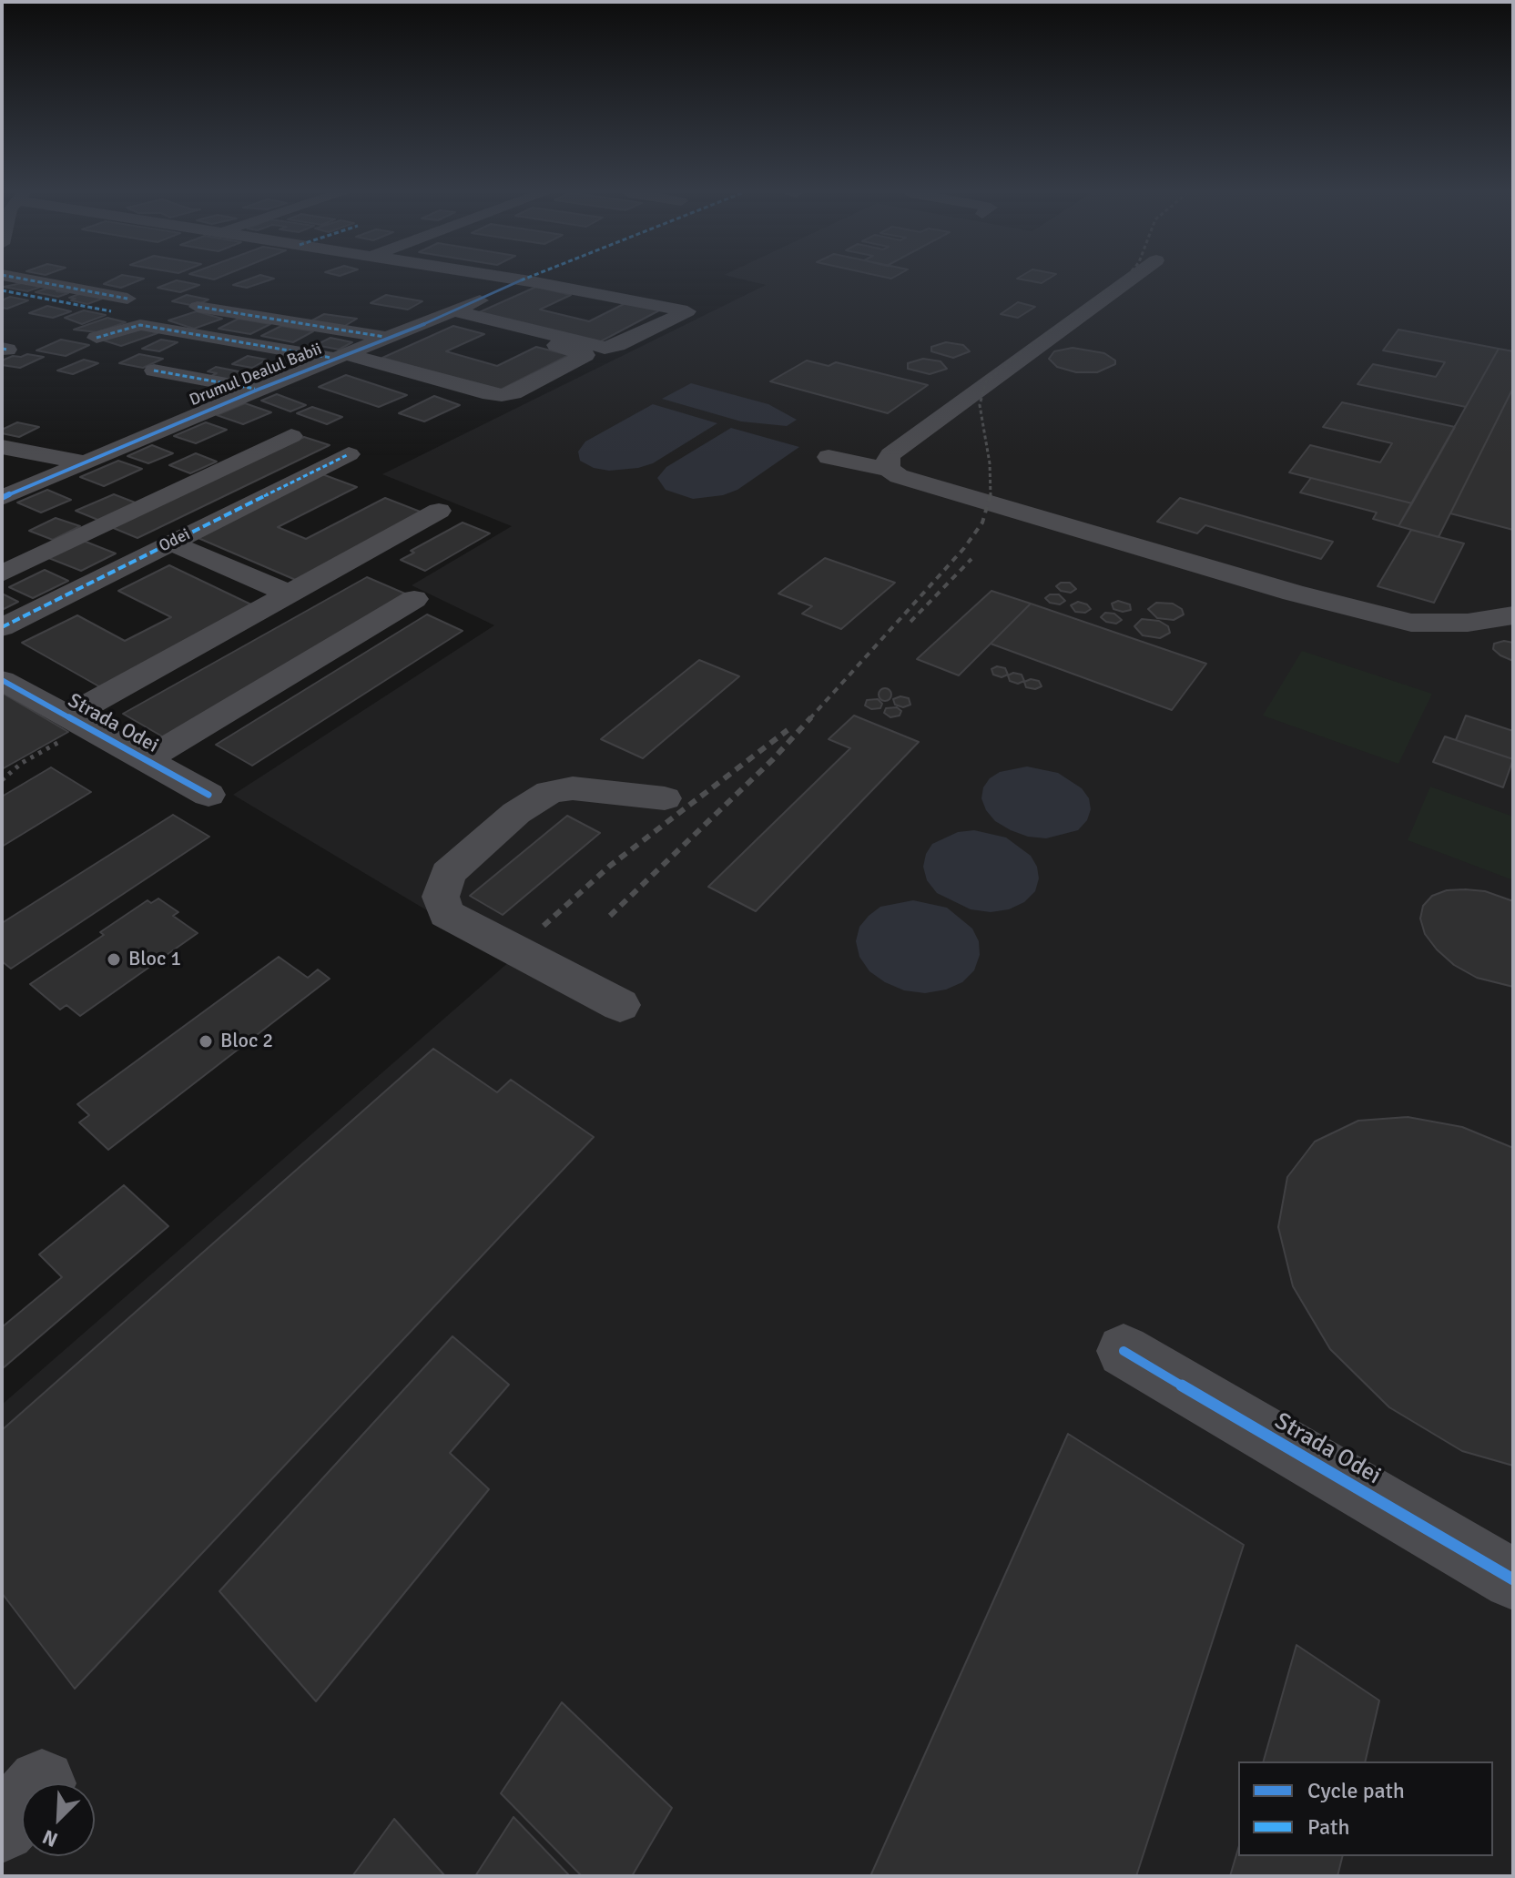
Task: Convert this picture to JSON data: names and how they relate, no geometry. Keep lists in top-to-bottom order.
{
  "streets": {
    "street": ["Drumul Dealul Babii", "Odei", "Strada Odei"]
  },
  "places": ["Bloc 1", "Bloc 2"],
  "legend": ["Cycle path", "Path"],
  "north": "bottom left"
}
